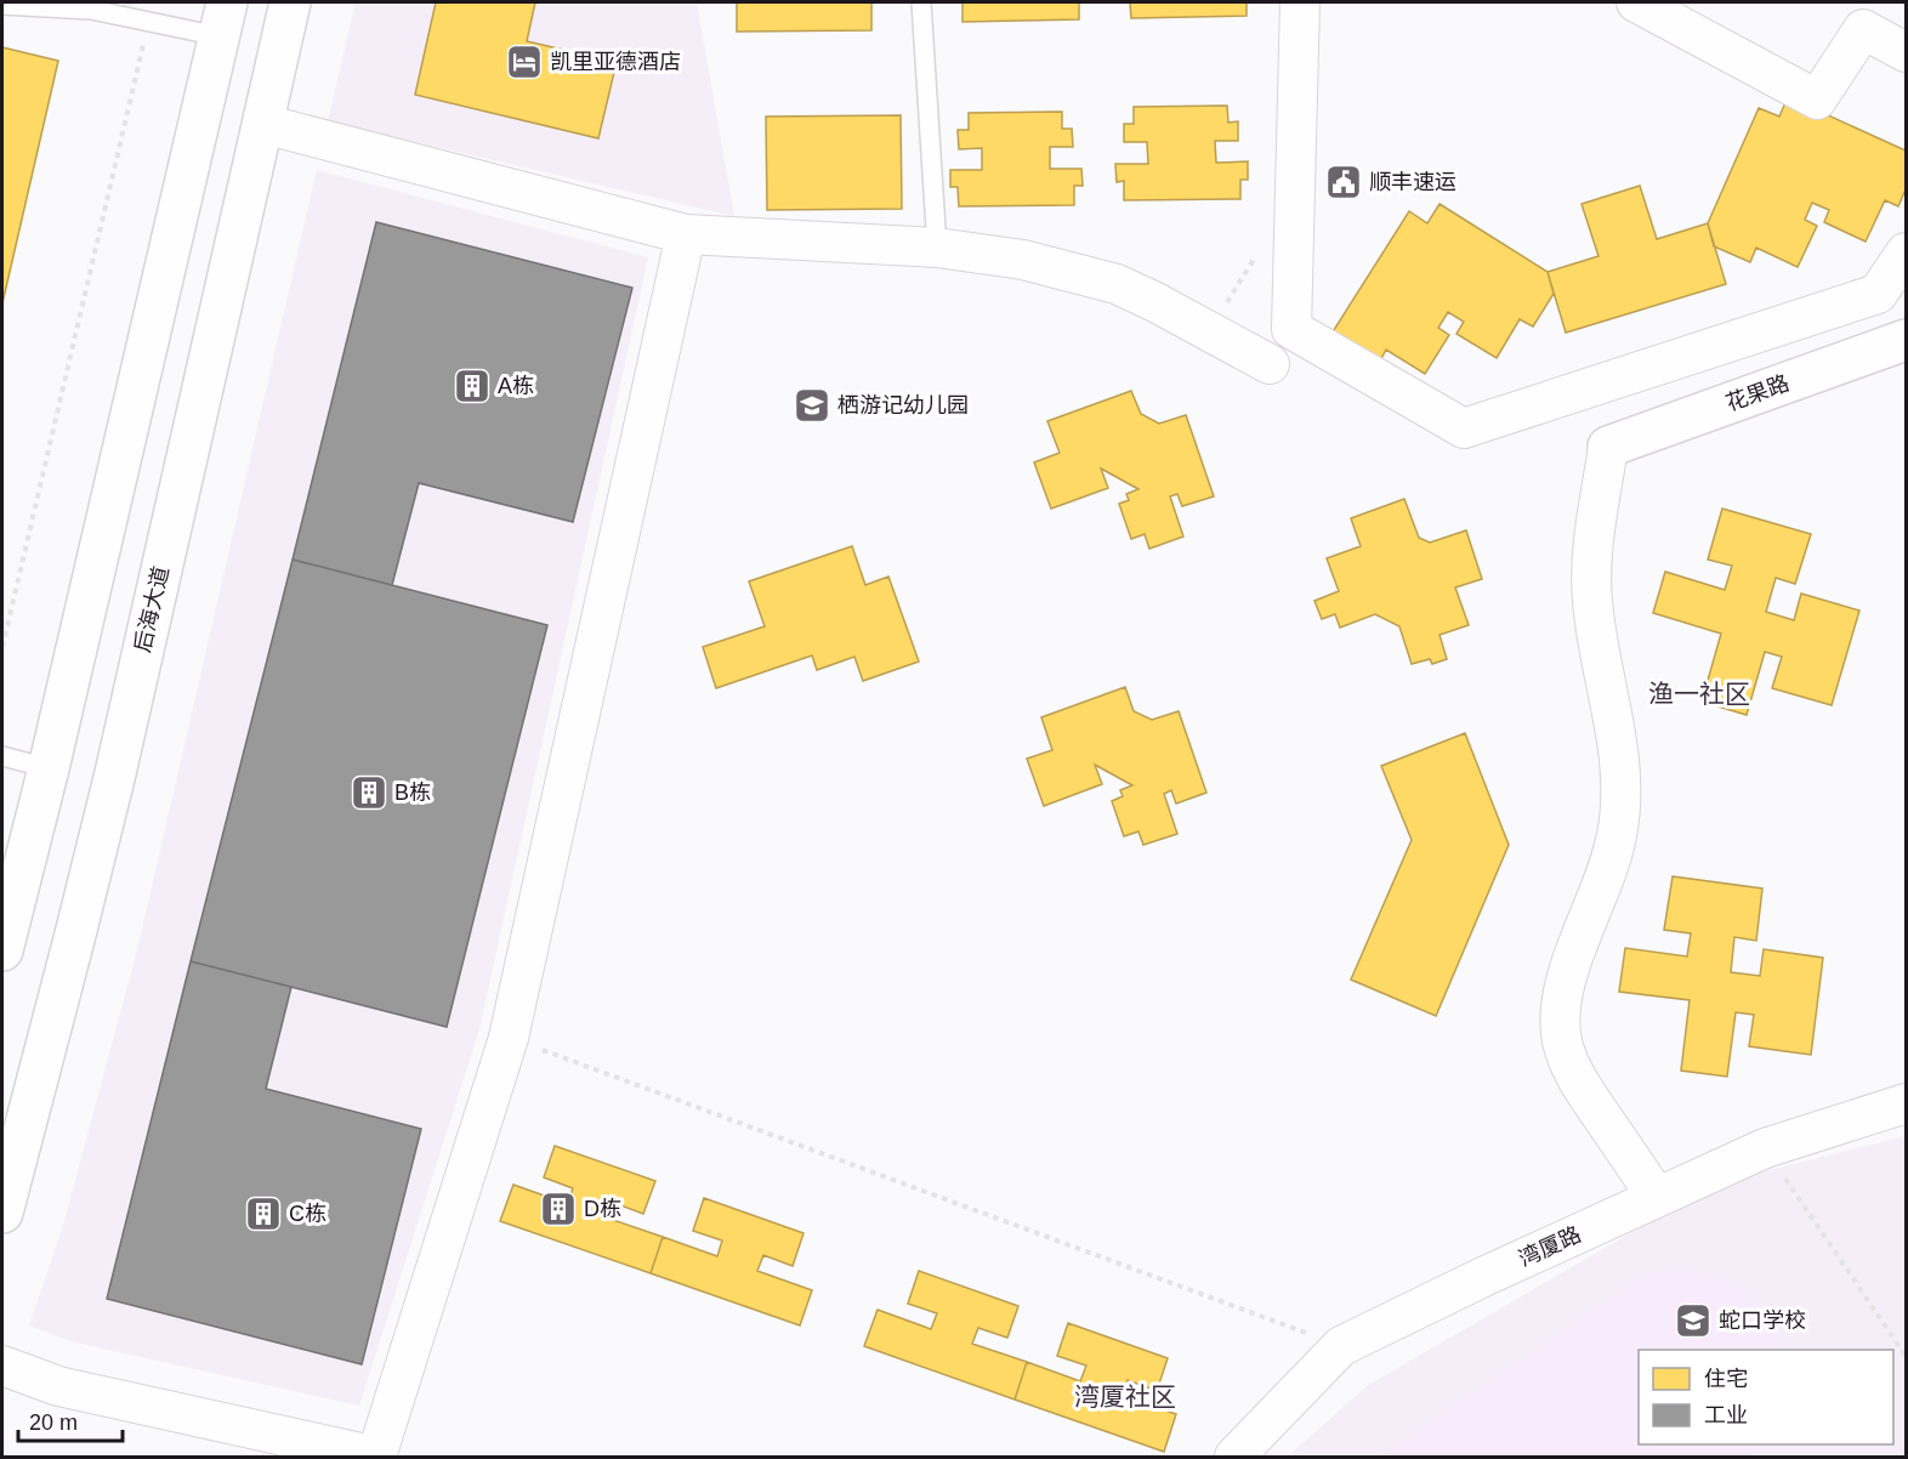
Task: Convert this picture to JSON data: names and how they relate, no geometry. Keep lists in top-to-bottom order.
{
  "streets": {
    "main road": ["花果路", "后海大道"],
    "street": ["湾厦路"]
  },
  "districts": ["渔一社区", "湾厦社区"],
  "places": {
    "hotel": ["凯里亚德酒店"],
    "public building": ["顺丰速运"],
    "building": [
      "A栋",
      "B栋",
      "D栋",
      "C栋"
    ],
    "school or university": ["栖游记幼儿园", "蛇口学校"]
  },
  "legend": ["住宅", "工业"],
  "scale_bar": "20 m"
}
